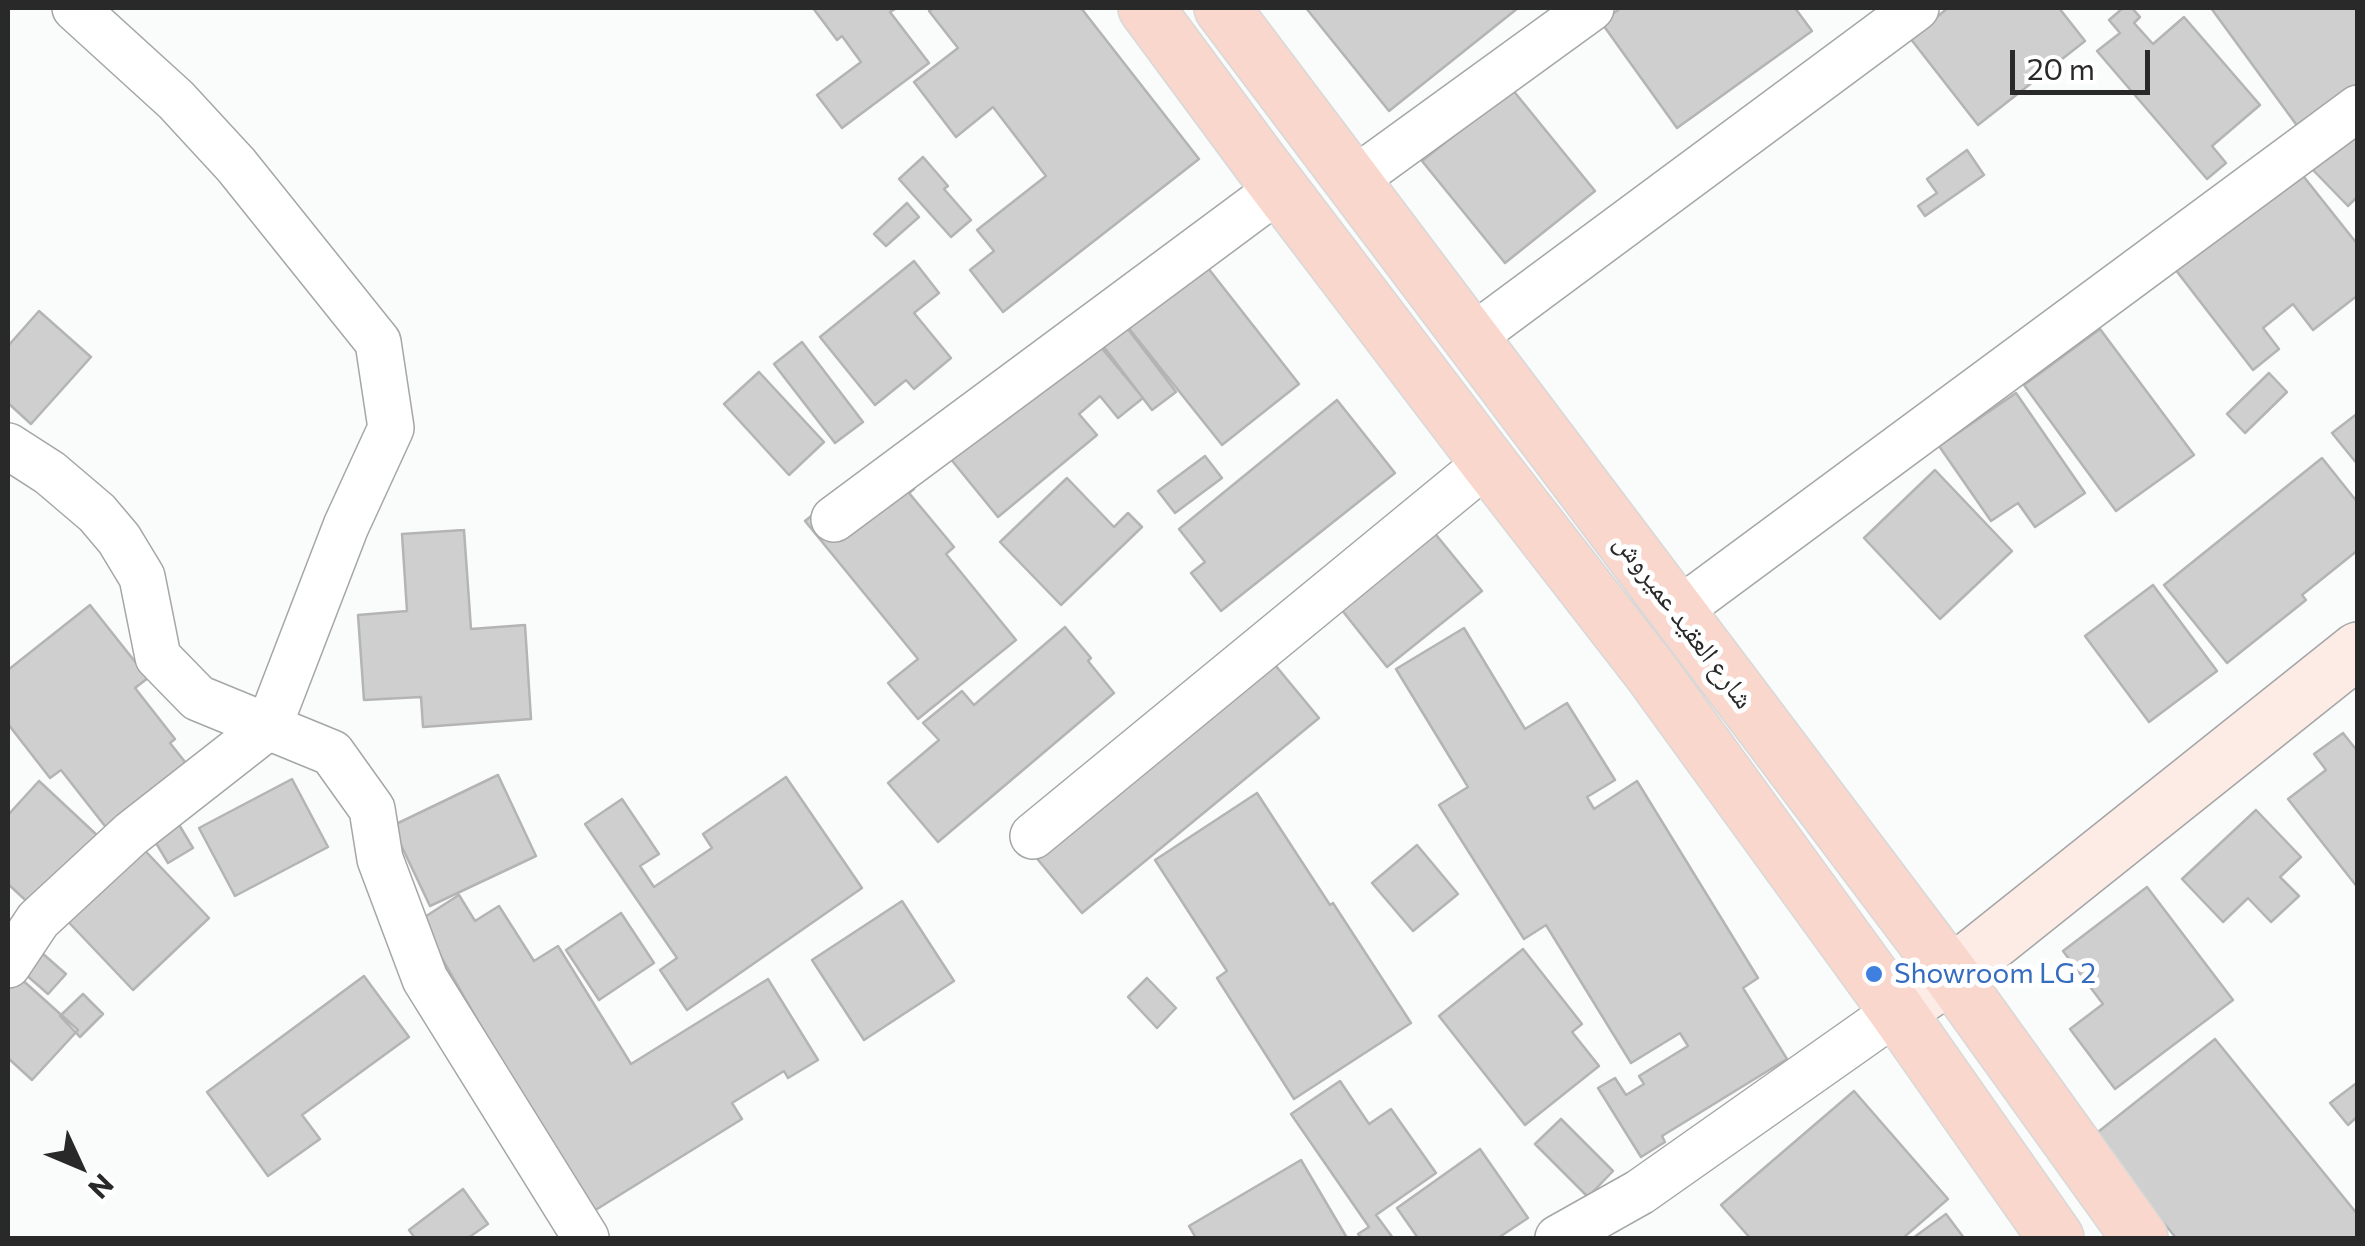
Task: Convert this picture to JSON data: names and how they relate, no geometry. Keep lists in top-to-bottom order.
{
  "streets": {
    "main road": ["شارع العقيد عميروش"]
  },
  "places": ["Showroom LG 2"],
  "scale_bar": "20 m",
  "north": "bottom right"
}
